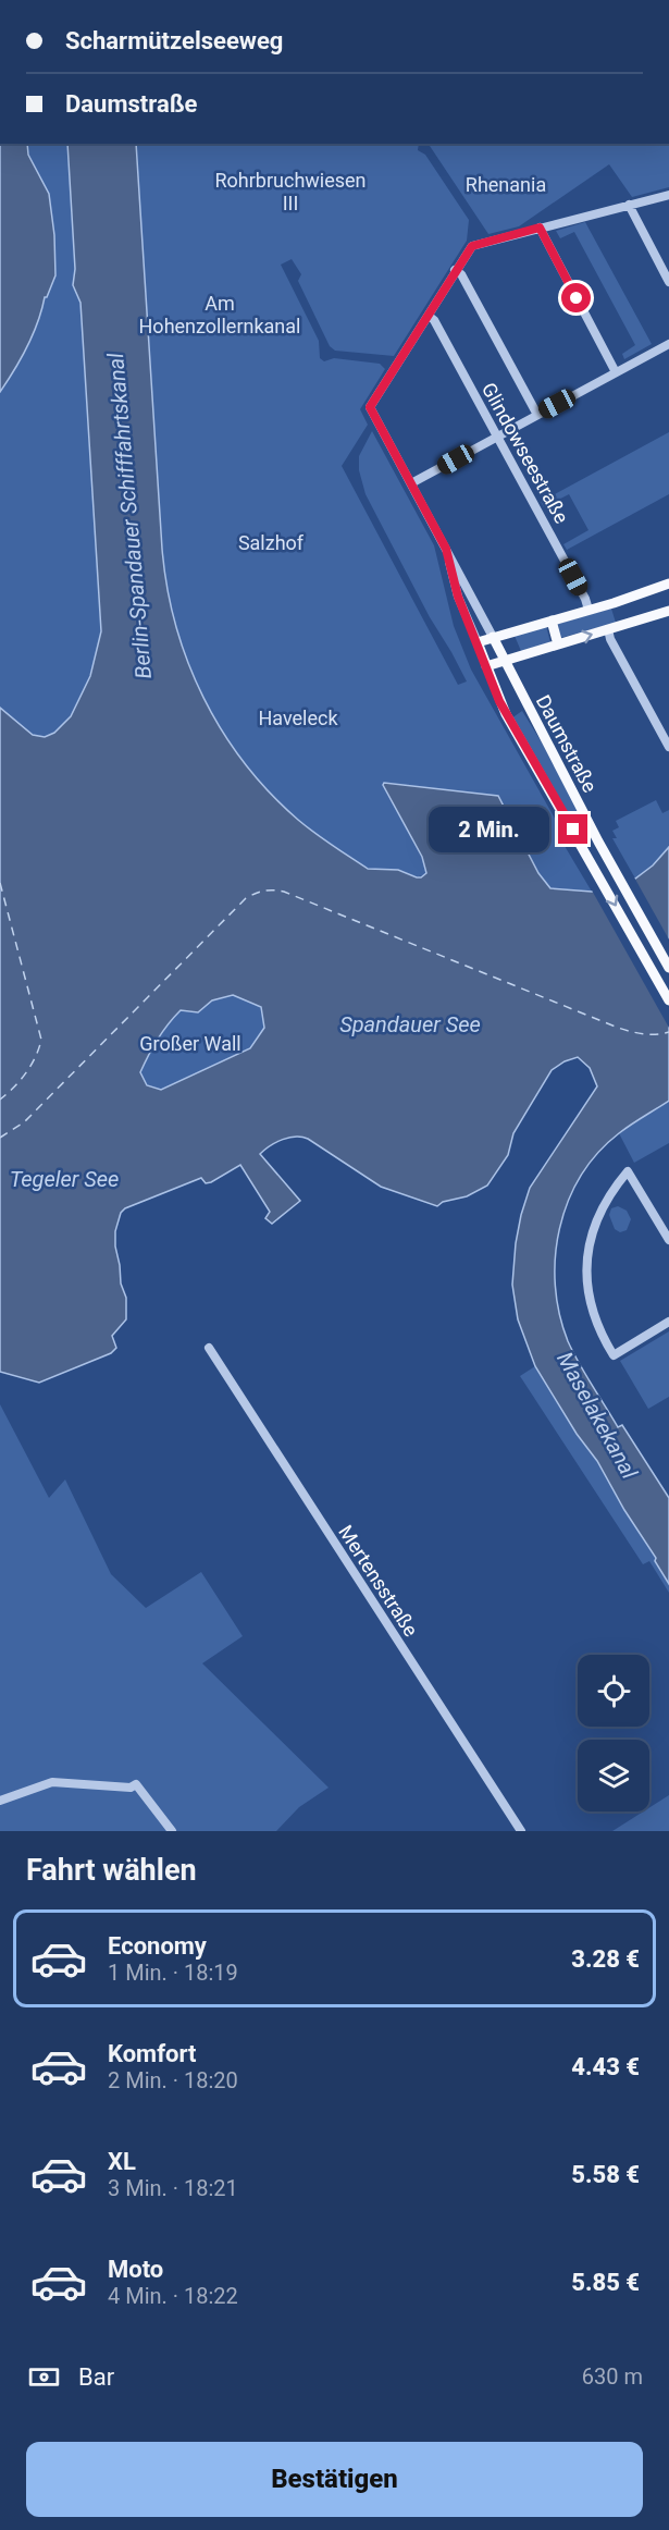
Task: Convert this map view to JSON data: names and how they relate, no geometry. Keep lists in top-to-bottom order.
{
  "streets": {
    "main road": ["Daumstraße"],
    "street": ["Glindowseestraße", "Mertensstraße"]
  },
  "water": [
    "Berlin-Spandauer Schifffahrtskanal",
    "Spandauer See",
    "Tegeler See",
    "Maselakekanal"
  ],
  "parks": [
    "Rohrbruchwiesen III",
    "Rhenania",
    "Am Hohenzollernkanal",
    "Salzhof",
    "Haveleck",
    "Großer Wall"
  ],
  "page": {
    "banner": ["Scharmützelseeweg", "Daumstraße"],
    "bubble": "2 Min.",
    "heading": "Fahrt wählen",
    "list": [
      {
        "name": "Economy",
        "note": "1 Min. · 18:19",
        "value": "3.28 €"
      },
      {
        "name": "Komfort",
        "note": "2 Min. · 18:20",
        "value": "4.43 €"
      },
      {
        "name": "XL",
        "note": "3 Min. · 18:21",
        "value": "5.58 €"
      },
      {
        "name": "Moto",
        "note": "4 Min. · 18:22",
        "value": "5.85 €"
      }
    ],
    "pay": ["Bar", "630 m"],
    "buttons": "Bestätigen"
  }
}
